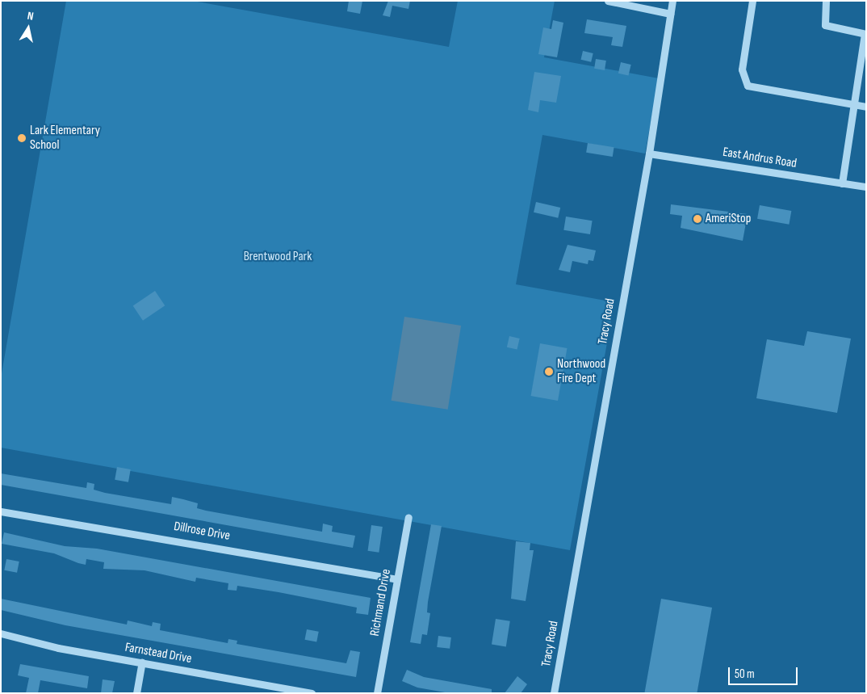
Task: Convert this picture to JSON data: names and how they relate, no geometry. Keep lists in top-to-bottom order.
{
  "streets": {
    "street": [
      "East Andrus Road",
      "Tracy Road",
      "Dillrose Drive",
      "Richmand Drive",
      "Farnstead Drive"
    ]
  },
  "crossings": [
    ["East Andrus Road", "Tracy Road"],
    ["Dillrose Drive", "Richmand Drive"]
  ],
  "parks": ["Brentwood Park"],
  "places": ["Lark Elementary School", "AmeriStop", "Northwood Fire Dept"],
  "scale_bar": "50 m",
  "north": "top"
}
